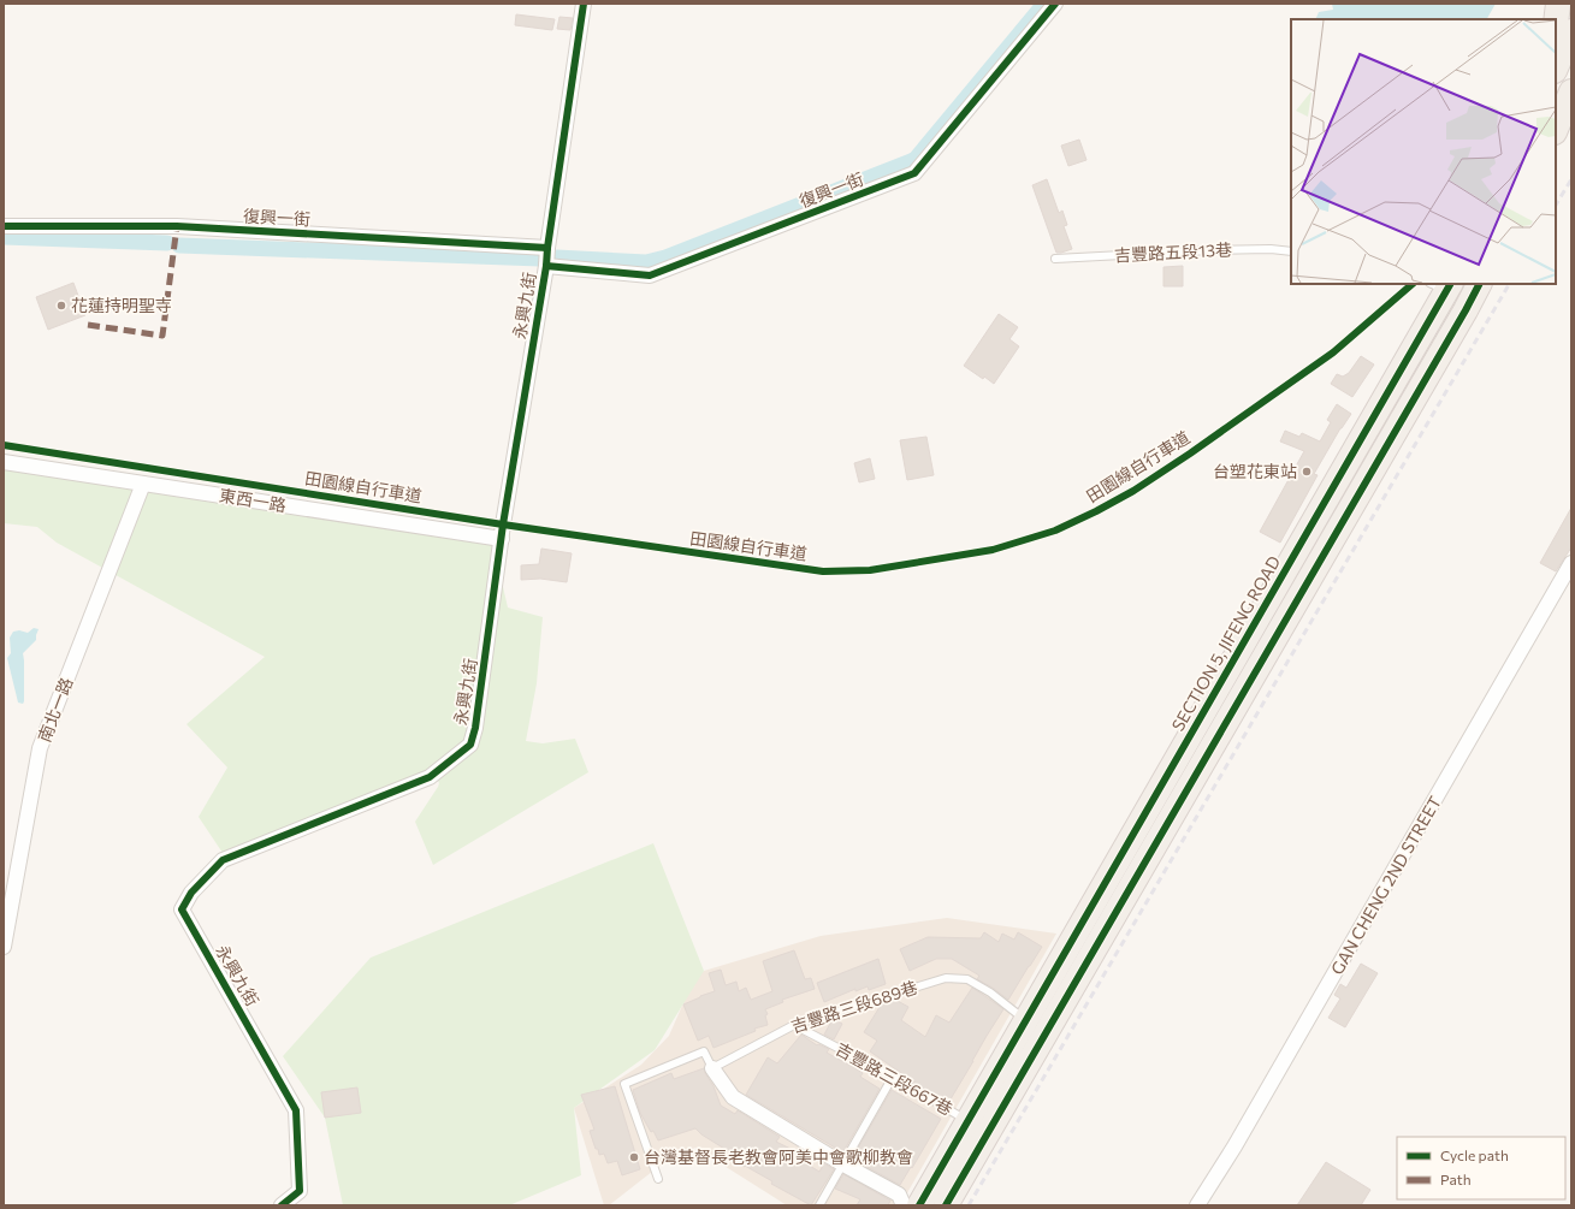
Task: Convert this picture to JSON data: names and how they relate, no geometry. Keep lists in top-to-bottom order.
{
  "streets": {
    "main road": ["SECTION 5, JIFENG ROAD"],
    "street": [
      "復興一街",
      "永興九街",
      "東西一路",
      "南北一路",
      "GAN CHENG 2ND STREET"
    ],
    "lane": ["吉豐路五段13巷", "吉豐路三段689巷", "吉豐路三段667巷"],
    "cycle path": ["田園線自行車道"]
  },
  "crossings": [
    ["復興一街", "永興九街"],
    ["永興九街", "東西一路"],
    ["東西一路", "南北一路"],
    ["SECTION 5, JIFENG ROAD", "吉豐路三段689巷"],
    ["吉豐路三段689巷", "吉豐路三段667巷"]
  ],
  "places": ["花蓮持明聖寺", "台塑花東站", "台灣基督長老教會阿美中會歌柳教會"],
  "legend": ["Cycle path", "Path"]
}
